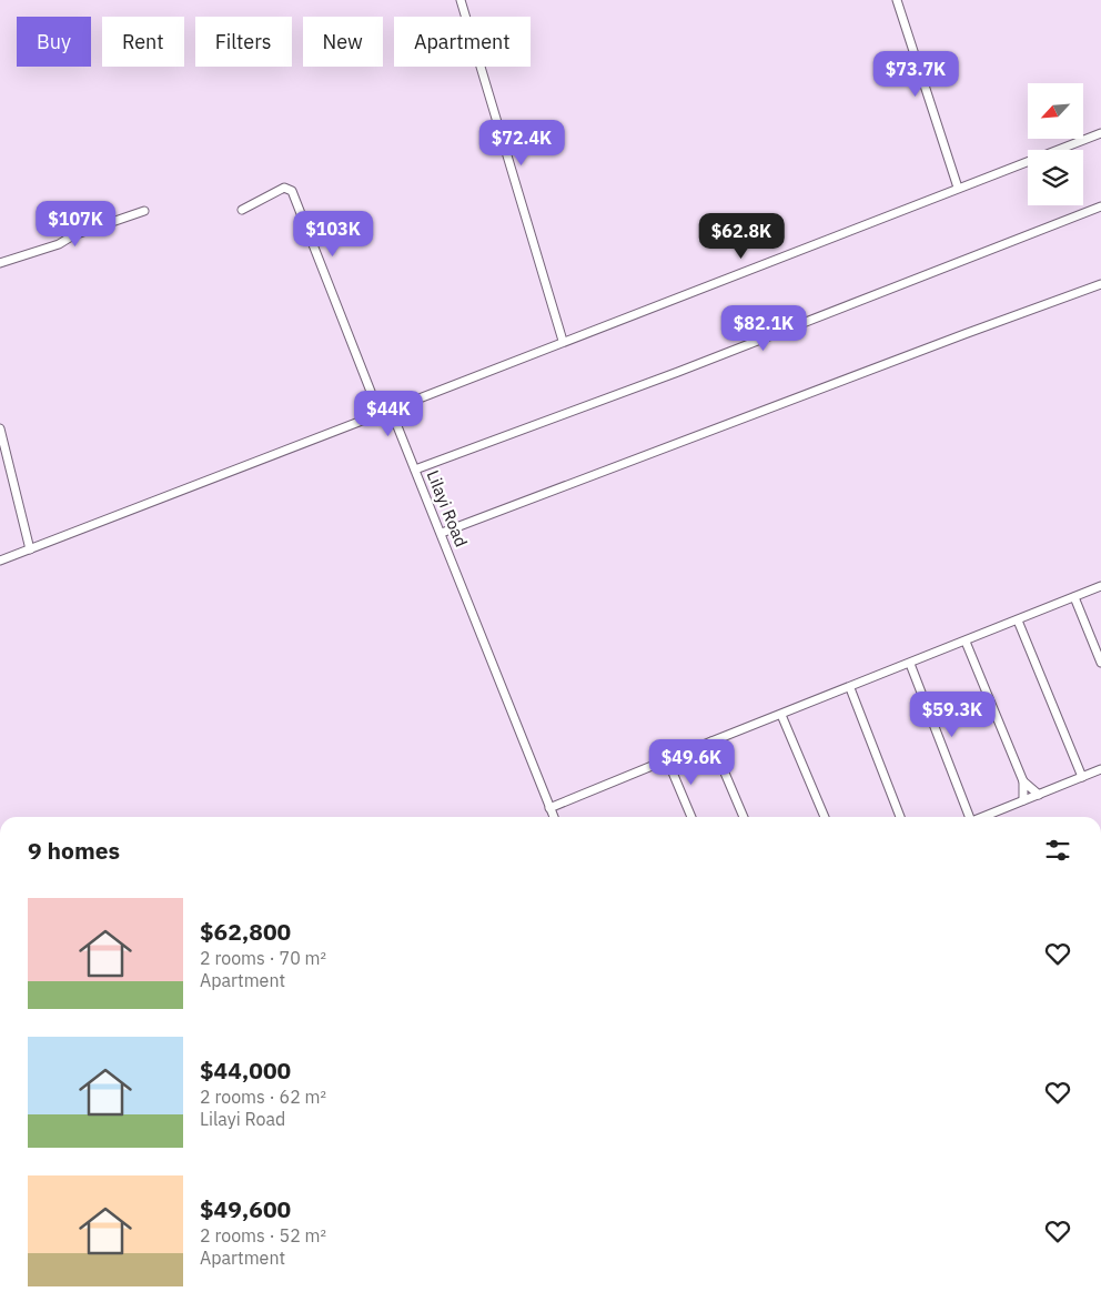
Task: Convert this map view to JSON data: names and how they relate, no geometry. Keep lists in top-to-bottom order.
{
  "streets": {
    "street": ["Lilayi Road"]
  },
  "north": "bottom left",
  "page": {
    "chip": [
      "Buy",
      "Rent",
      "Filters",
      "New",
      "Apartment"
    ],
    "price": [
      "$73.7K",
      "$72.4K",
      "$107K",
      "$103K",
      "$62.8K",
      "$82.1K",
      "$44K",
      "$59.3K",
      "$49.6K"
    ],
    "heading": "9 homes",
    "list": [
      {
        "name": "$62,800",
        "note": "2 rooms · 70 m² · Apartment"
      },
      {
        "name": "$44,000",
        "note": "2 rooms · 62 m² · Lilayi Road"
      },
      {
        "name": "$49,600",
        "note": "2 rooms · 52 m² · Apartment"
      }
    ]
  }
}
